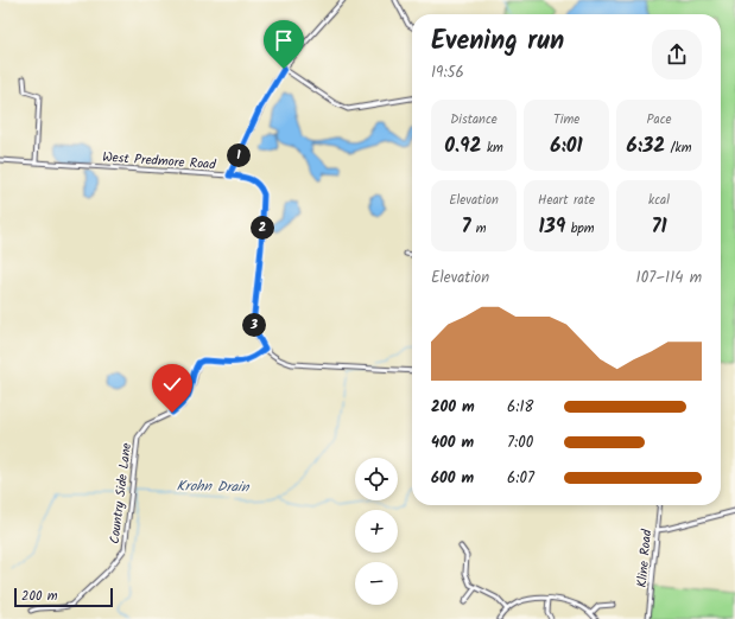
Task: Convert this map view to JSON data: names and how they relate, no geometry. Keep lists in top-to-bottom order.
{
  "streets": {
    "street": ["West Predmore Road", "Country Side Lane", "Kline Road"]
  },
  "crossings": [
    ["West Predmore Road", "Country Side Lane"]
  ],
  "water": ["Krohn Drain"],
  "scale_bar": "200 m",
  "page": {
    "heading": ["Evening run", "19:56"],
    "stats": [
      ["Distance", "0.92 km"],
      ["Time", "6:01"],
      ["Pace", "6:32 /km"],
      ["Elevation", "7 m"],
      ["Heart rate", "139 bpm"],
      ["kcal", "71"]
    ],
    "pins": ["1", "2", "3"],
    "chart": ["Elevation", "107–114 m"],
    "list": [
      {
        "name": "200 m",
        "note": "6:18"
      },
      {
        "name": "400 m",
        "note": "7:00"
      },
      {
        "name": "600 m",
        "note": "6:07"
      }
    ],
    "map_buttons": ["+", "−"],
    "scale": "200 m"
  }
}
